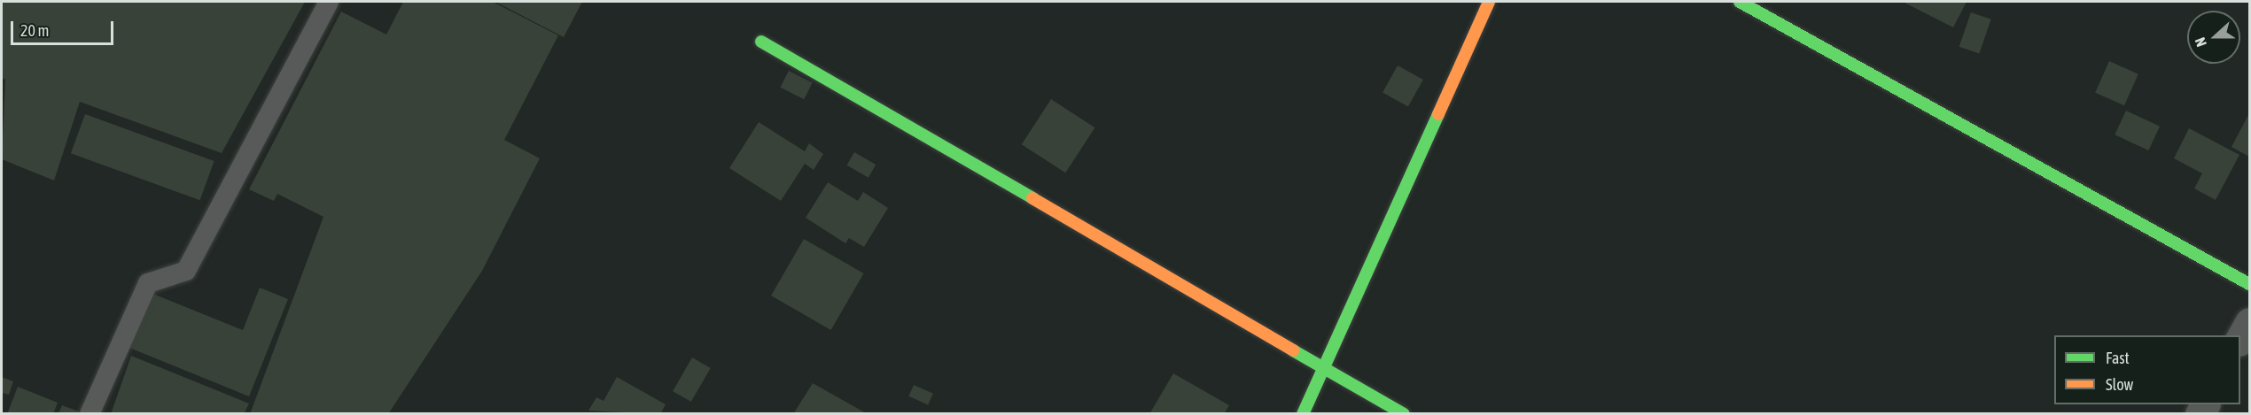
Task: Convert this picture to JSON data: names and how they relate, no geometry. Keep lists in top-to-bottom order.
{
  "legend": ["Fast", "Slow"],
  "scale_bar": "20 m",
  "north": "left"
}
